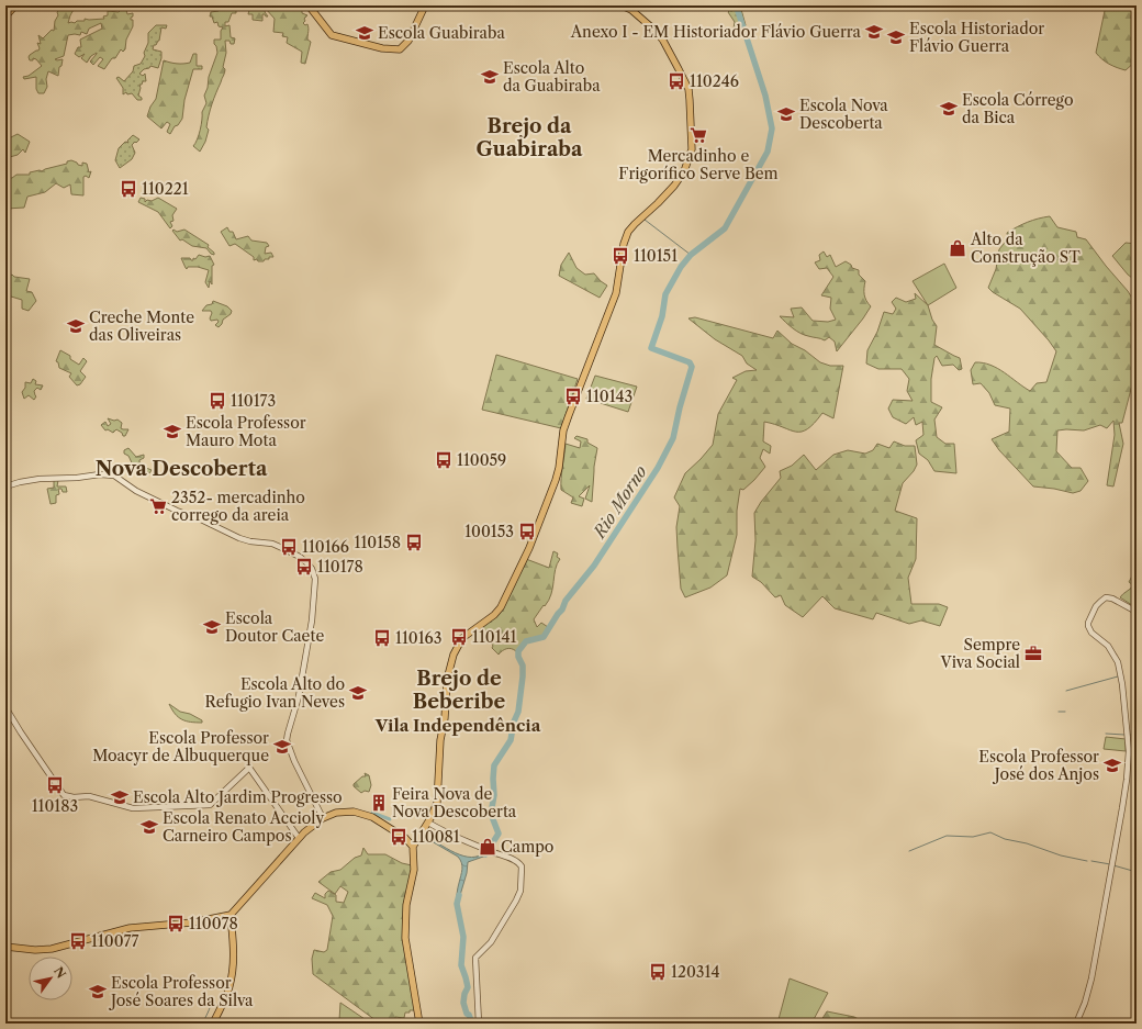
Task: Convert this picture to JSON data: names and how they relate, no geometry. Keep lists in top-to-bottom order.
{
  "districts": [
    "Brejo da Guabiraba",
    "Nova Descoberta",
    "Brejo de Beberibe",
    "Vila Independência"
  ],
  "water": ["Rio Morno"],
  "places": {
    "school or university": [
      "Anexo I - EM Historiador Flávio Guerra",
      "Escola Guabiraba",
      "Escola Historiador Flávio Guerra",
      "Escola Alto da Guabiraba",
      "Escola Córrego da Bica",
      "Escola Nova Descoberta",
      "Creche Monte das Oliveiras",
      "Escola Professor Mauro Mota",
      "Escola Doutor Caete",
      "Escola Alto do Refugio Ivan Neves",
      "Escola Professor Moacyr de Albuquerque",
      "Escola Professor José dos Anjos",
      "Escola Alto Jardim Progresso",
      "Escola Renato Accioly Carneiro Campos",
      "Escola Professor José Soares da Silva"
    ],
    "bus stop": [
      "110246",
      "110221",
      "110151",
      "110143",
      "110173",
      "110059",
      "100153",
      "110158",
      "110166",
      "110178",
      "110141",
      "110163",
      "110183",
      "110081",
      "110078",
      "110077",
      "120314"
    ],
    "supermarket": ["Mercadinho e Frigorífico Serve Bem", "2352- mercadinho corrego da areia"],
    "shop": ["Alto da Construção ST", "Campo"],
    "office": ["Sempre Viva Social"],
    "building": ["Feira Nova de Nova Descoberta"]
  },
  "north": "top right"
}
